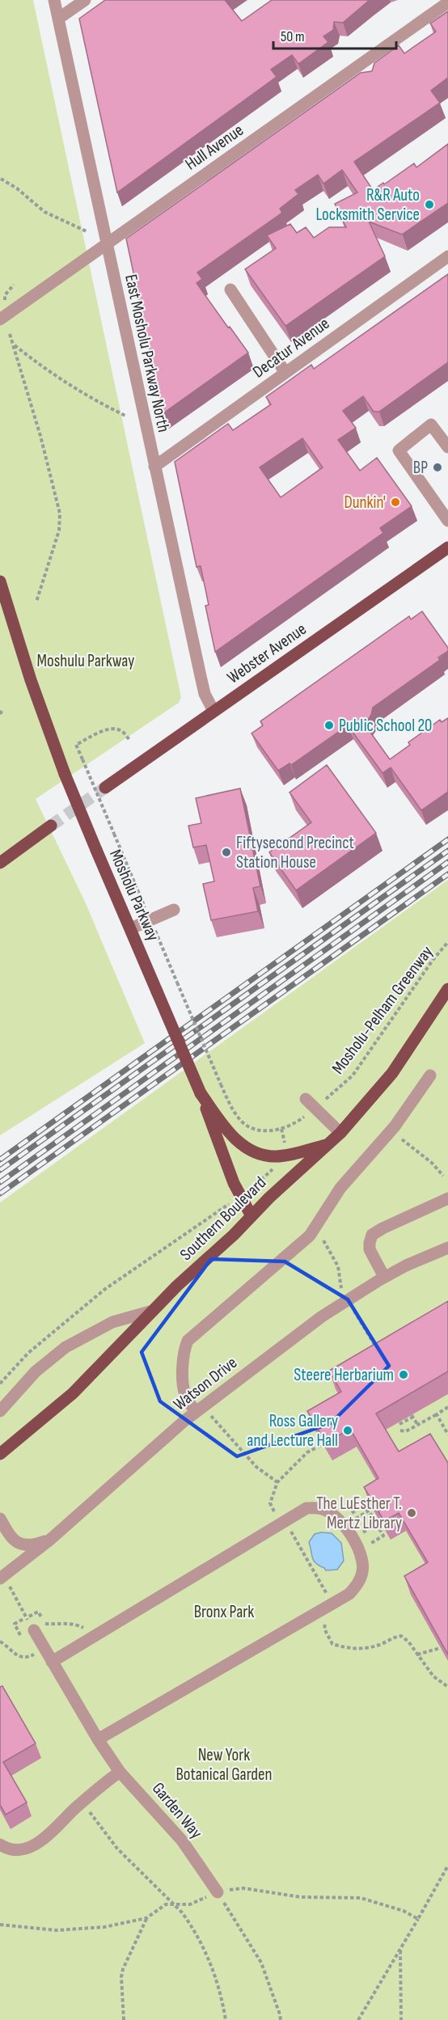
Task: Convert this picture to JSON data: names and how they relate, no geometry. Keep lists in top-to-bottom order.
{
  "streets": {
    "main road": ["Webster Avenue", "Mosholu Parkway", "Southern Boulevard"],
    "street": [
      "Hull Avenue",
      "Decatur Avenue",
      "East Mosholu Parkway North",
      "Watson Drive",
      "Garden Way"
    ],
    "path": ["Mosholu-Pelham Greenway"]
  },
  "crossings": [
    ["Hull Avenue", "East Mosholu Parkway North"],
    ["Decatur Avenue", "East Mosholu Parkway North"],
    ["East Mosholu Parkway North", "Webster Avenue"],
    ["Mosholu Parkway", "Southern Boulevard"]
  ],
  "parks": ["Moshulu Parkway", "Bronx Park", "New York Botanical Garden"],
  "places": [
    "R&R Auto Locksmith Service",
    "BP",
    "Dunkin'",
    "Public School 20",
    "Fiftysecond Precinct Station House",
    "Steere Herbarium",
    "Ross Gallery and Lecture Hall",
    "The LuEsther T. Mertz Library"
  ],
  "scale_bar": "50 m"
}
